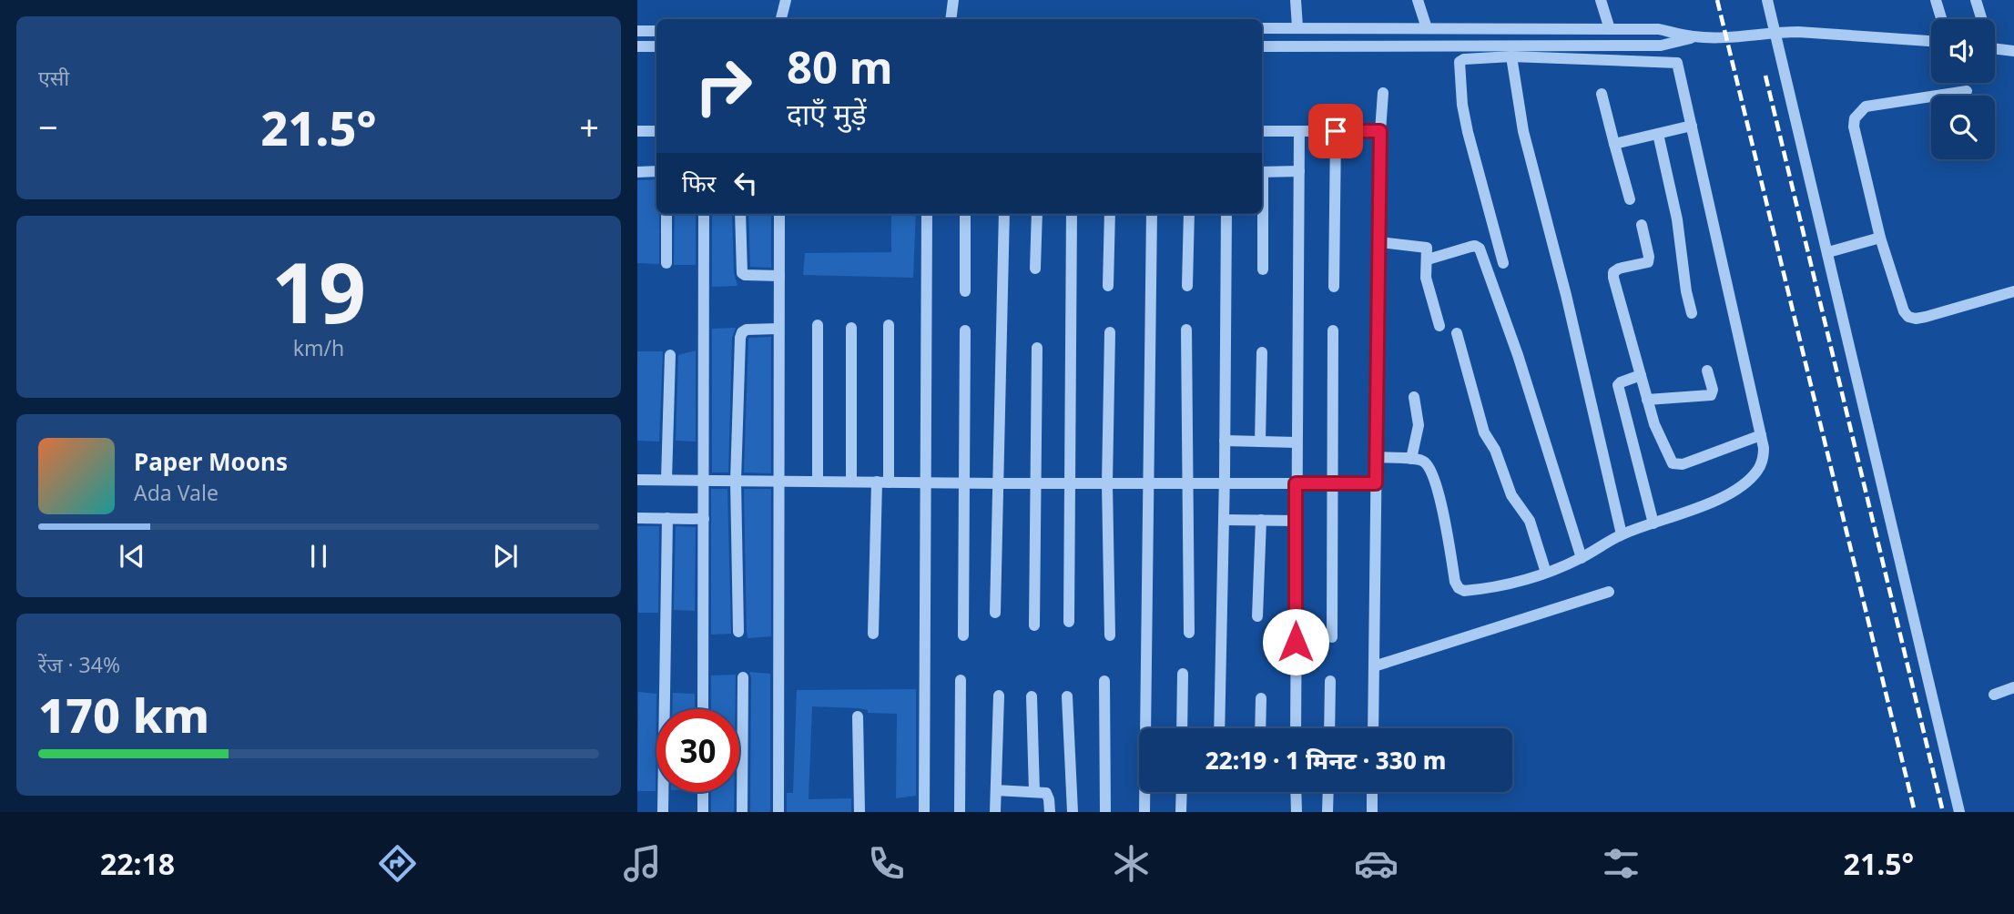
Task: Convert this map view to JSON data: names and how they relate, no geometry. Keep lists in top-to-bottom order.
{
  "page": {
    "tile": [
      "एसी",
      ["19", "km/h"],
      ["रेंज · 34%", "170 km"]
    ],
    "turn": ["80 m", "दाएँ मुड़ें"],
    "heat": ["−", "21.5°", "+"],
    "then": "फिर",
    "song": ["Paper Moons", "Ada Vale"],
    "limit": "30",
    "trip": "22:19 · 1 मिनट · 330 m",
    "tabs": ["22:18", "21.5°"]
  }
}
